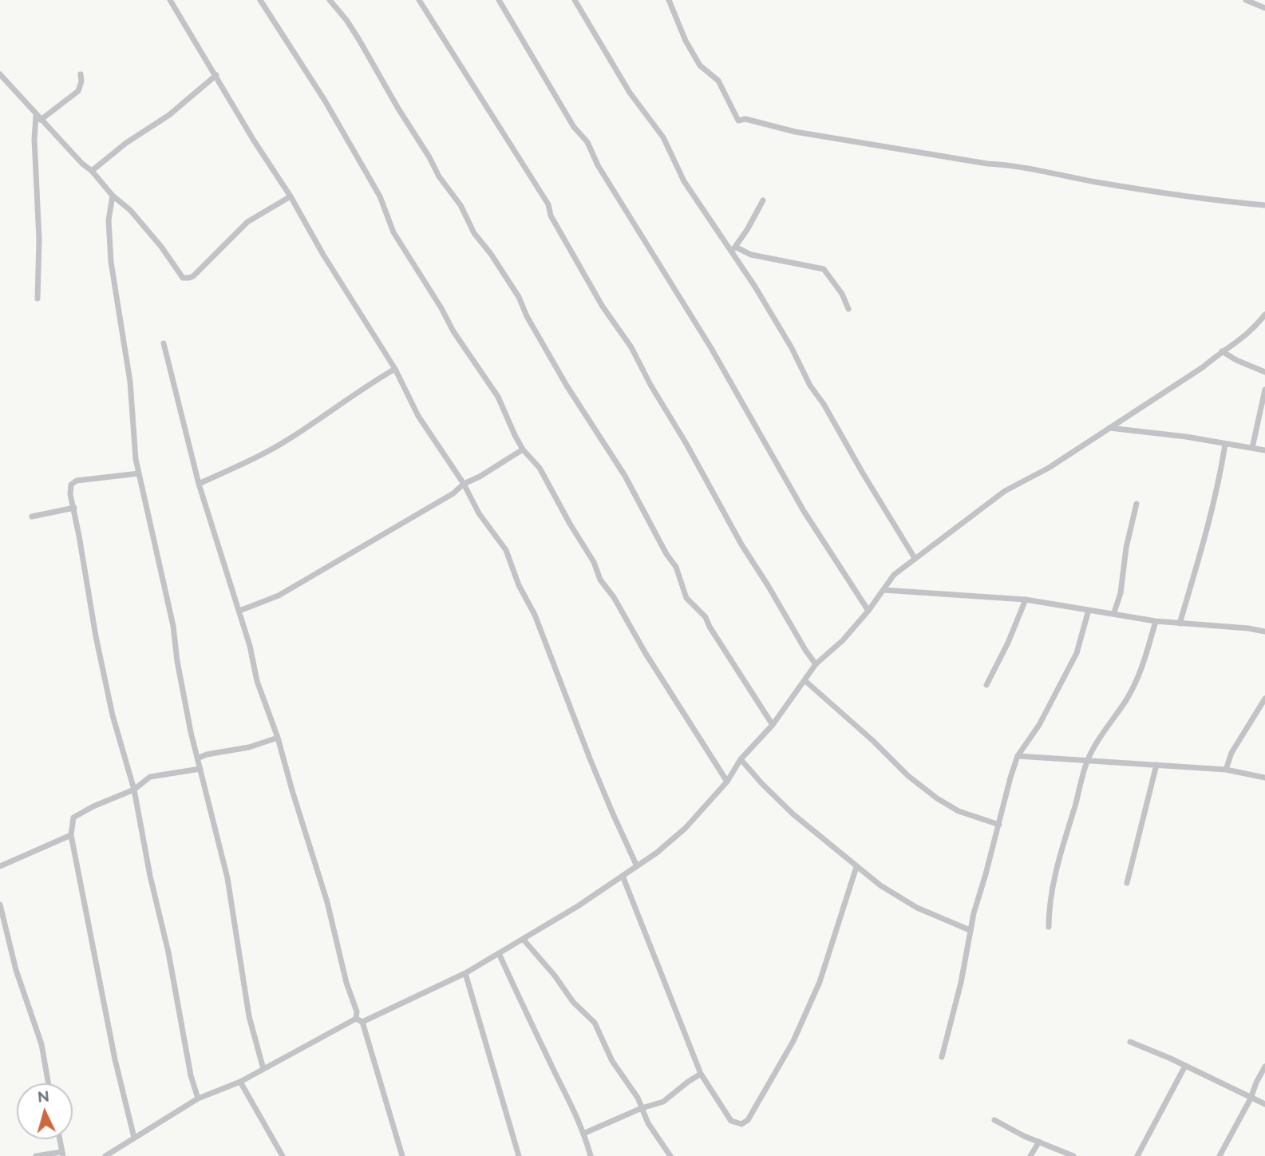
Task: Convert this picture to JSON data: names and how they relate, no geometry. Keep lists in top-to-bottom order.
{
  "north": "top"
}
